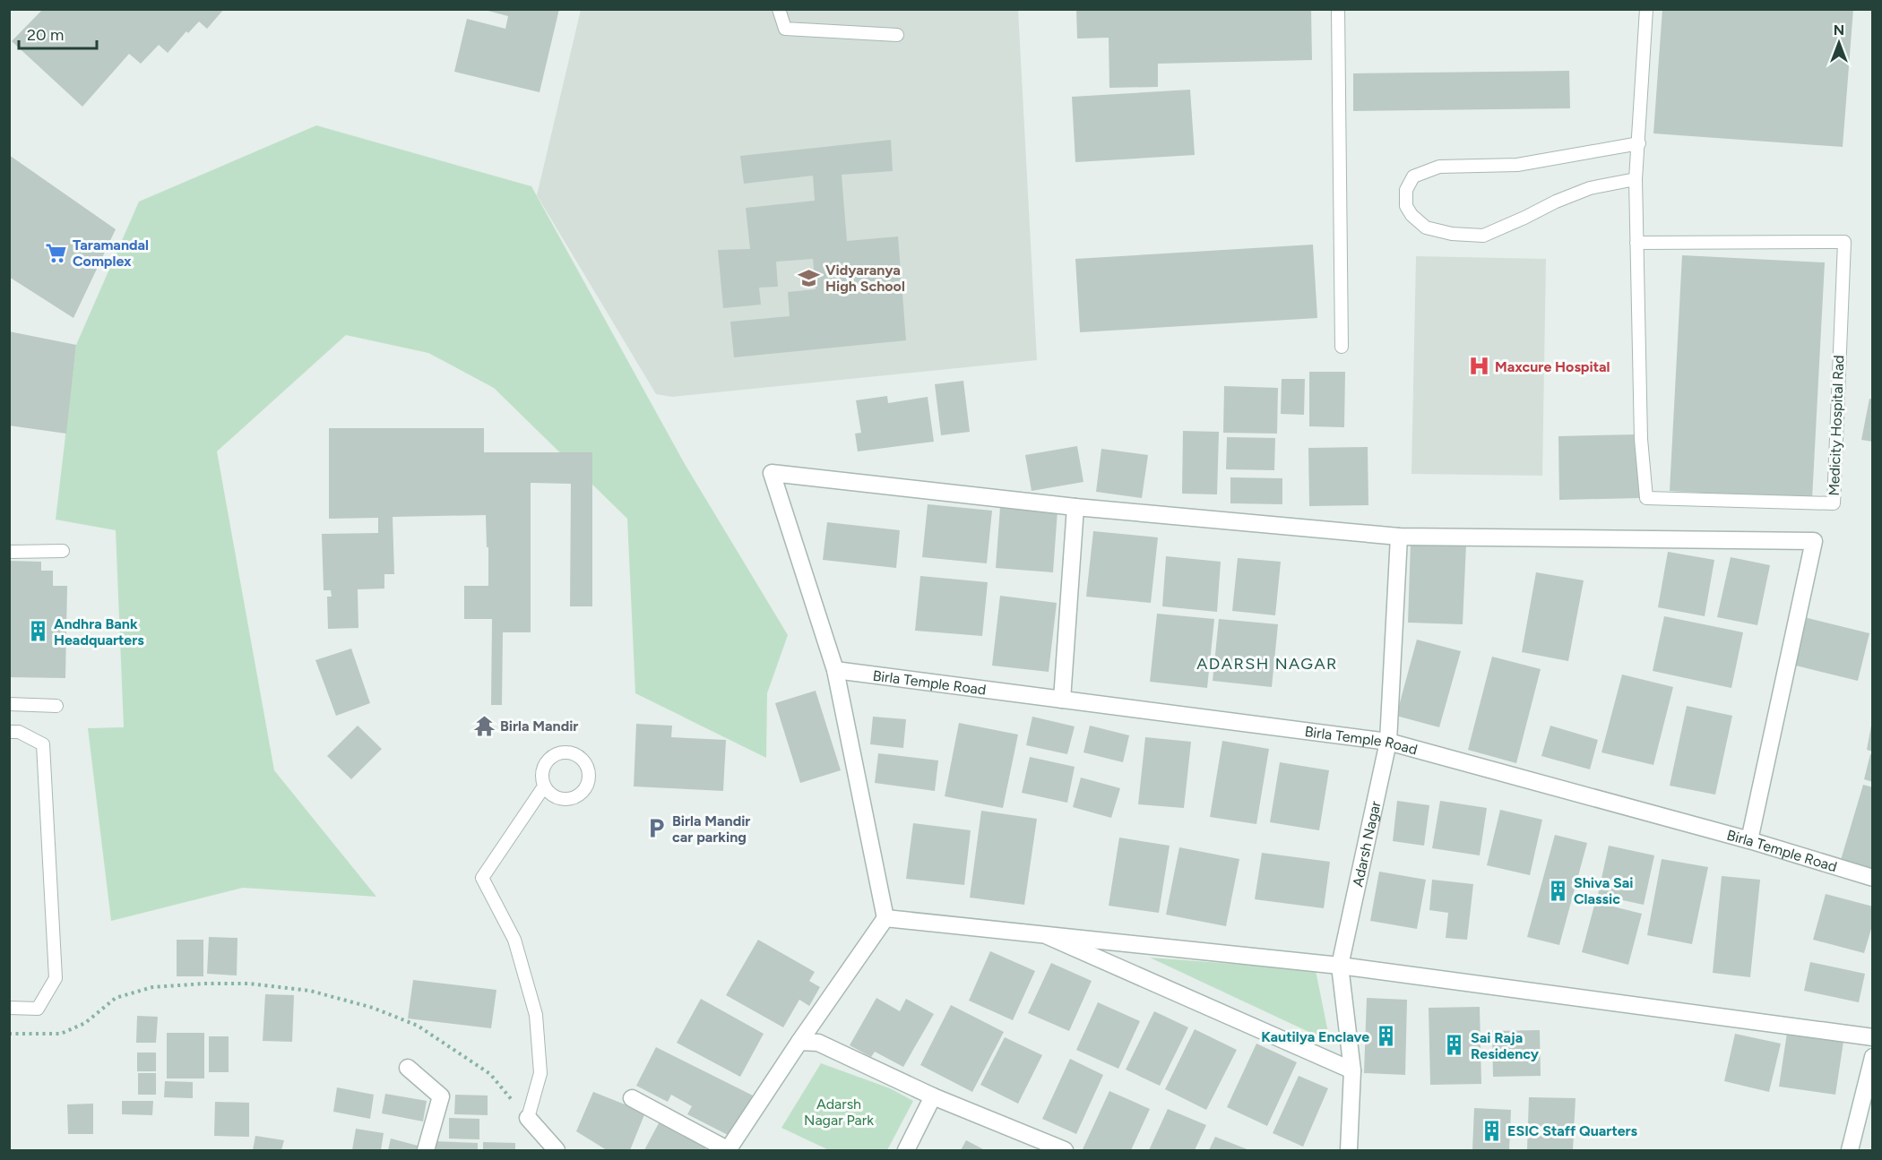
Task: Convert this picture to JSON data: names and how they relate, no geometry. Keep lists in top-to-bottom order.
{
  "streets": {
    "street": ["Birla Temple Road", "Adarsh Nagar"],
    "lane": ["Medicity Hospital Rad"]
  },
  "crossings": [
    ["Birla Temple Road", "Adarsh Nagar"]
  ],
  "districts": ["ADARSH NAGAR"],
  "parks": ["Adarsh Nagar Park"],
  "places": {
    "supermarket": ["Taramandal Complex"],
    "school or university": ["Vidyaranya High School"],
    "hospital": ["Maxcure Hospital"],
    "building": [
      "Andhra Bank Headquarters",
      "Shiva Sai Classic",
      "Kautilya Enclave",
      "Sai Raja Residency",
      "ESIC Staff Quarters"
    ],
    "temple": ["Birla Mandir"],
    "parking": ["Birla Mandir car parking"]
  },
  "scale_bar": "20 m",
  "north": "top"
}
